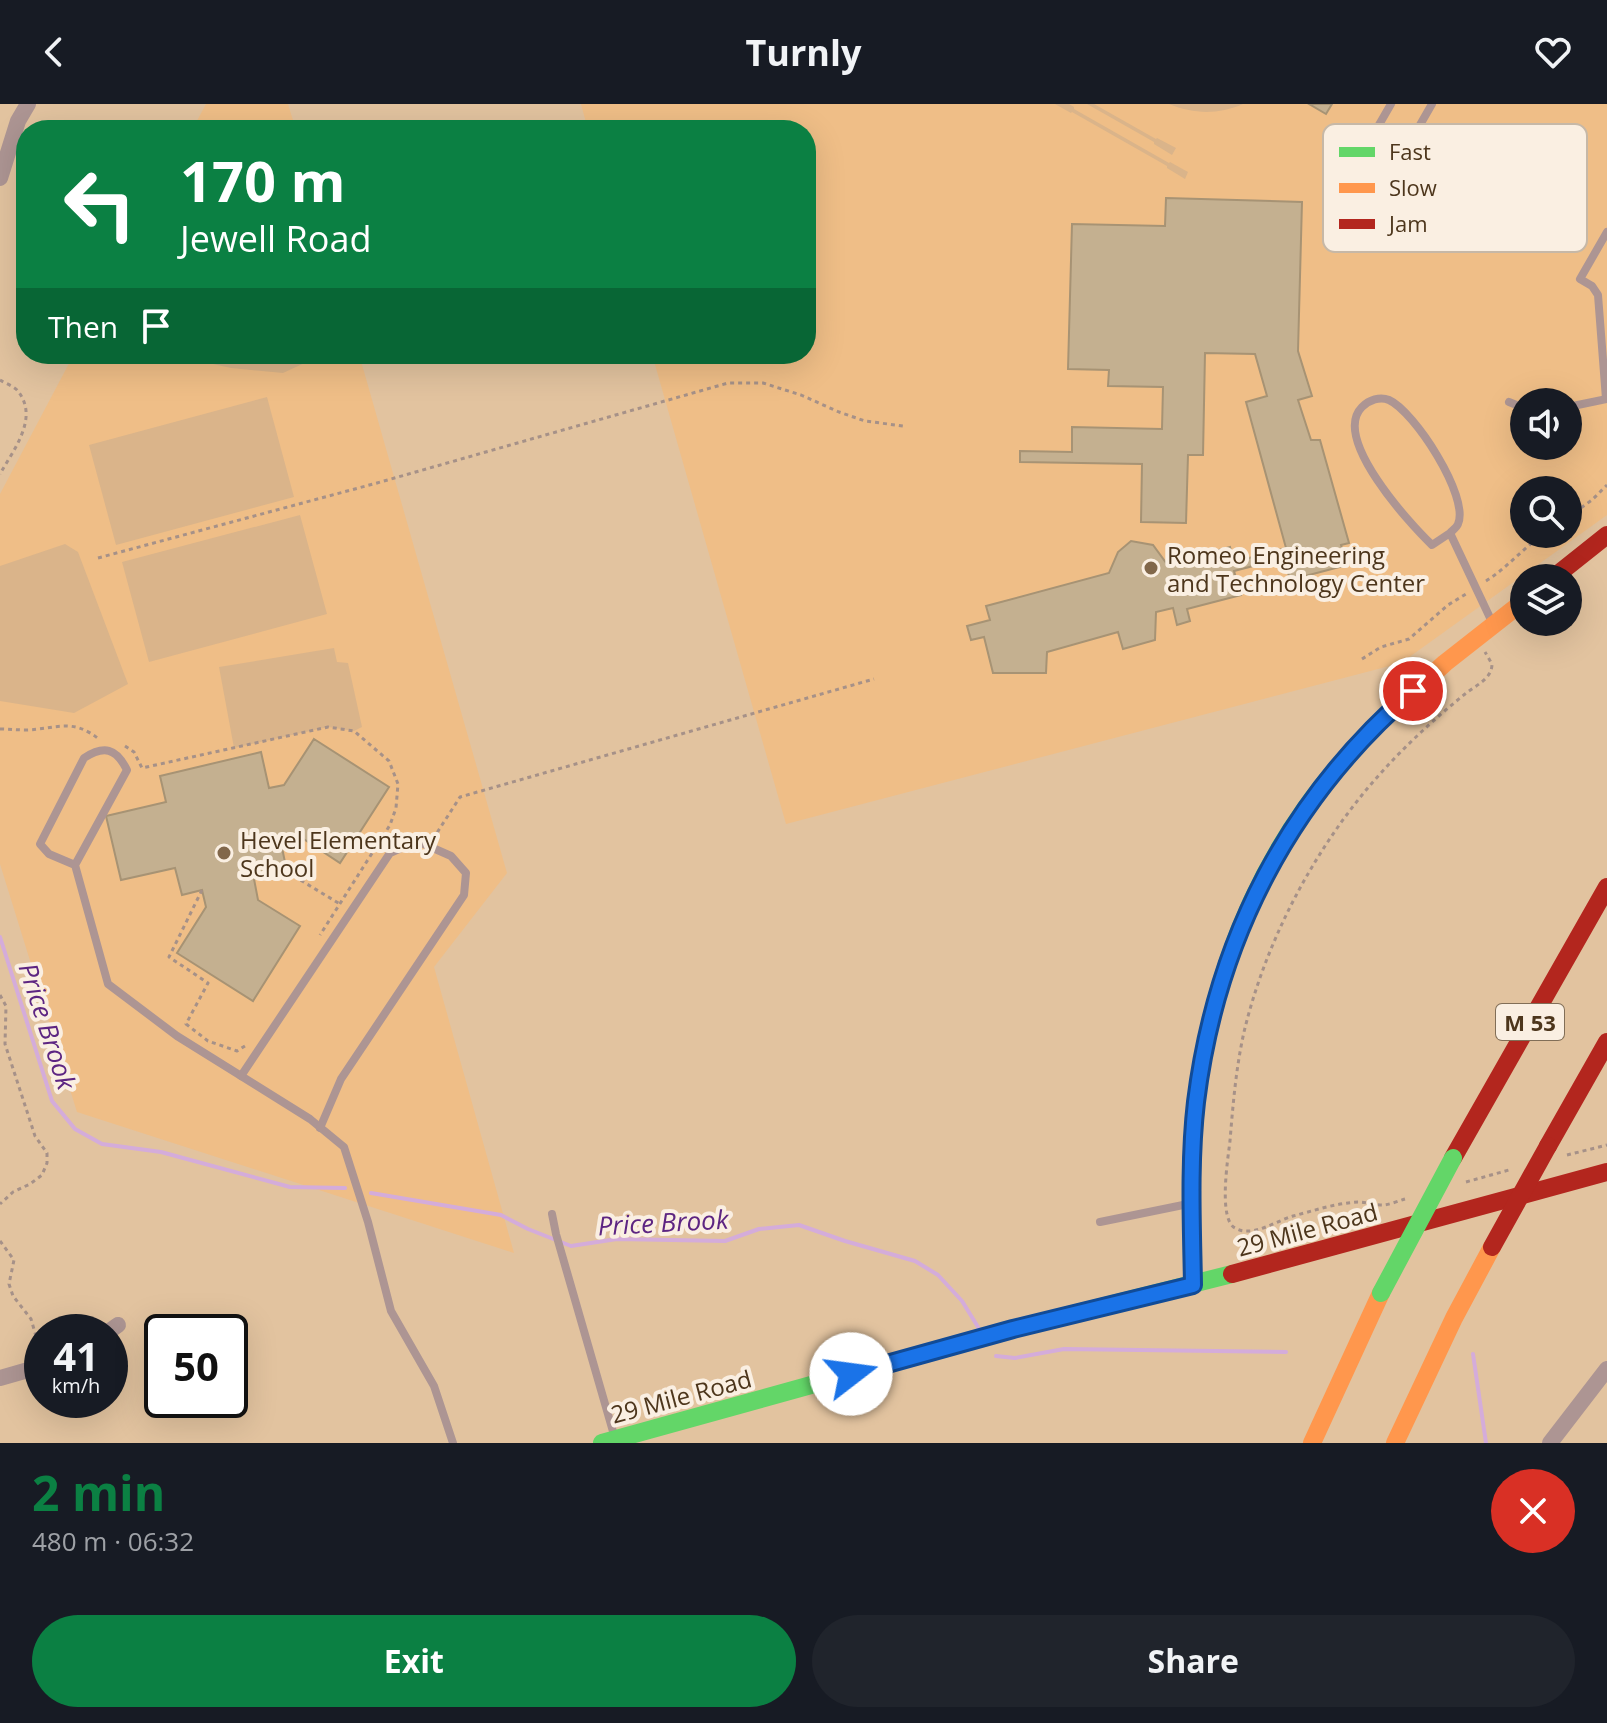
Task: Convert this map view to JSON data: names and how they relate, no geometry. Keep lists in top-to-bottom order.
{
  "streets": {
    "main road": ["M 53", "29 Mile Road"]
  },
  "water": ["Price Brook"],
  "places": ["Romeo Engineering and Technology Center", "Hevel Elementary School"],
  "legend": ["Fast", "Slow", "Jam"],
  "page": {
    "header": "Turnly",
    "turn": ["170 m", "Jewell Road"],
    "then": "Then",
    "speed": "41 km/h",
    "limit": "50",
    "heading": ["2 min", "480 m · 06:32"],
    "buttons": ["Exit", "Share"]
  }
}
